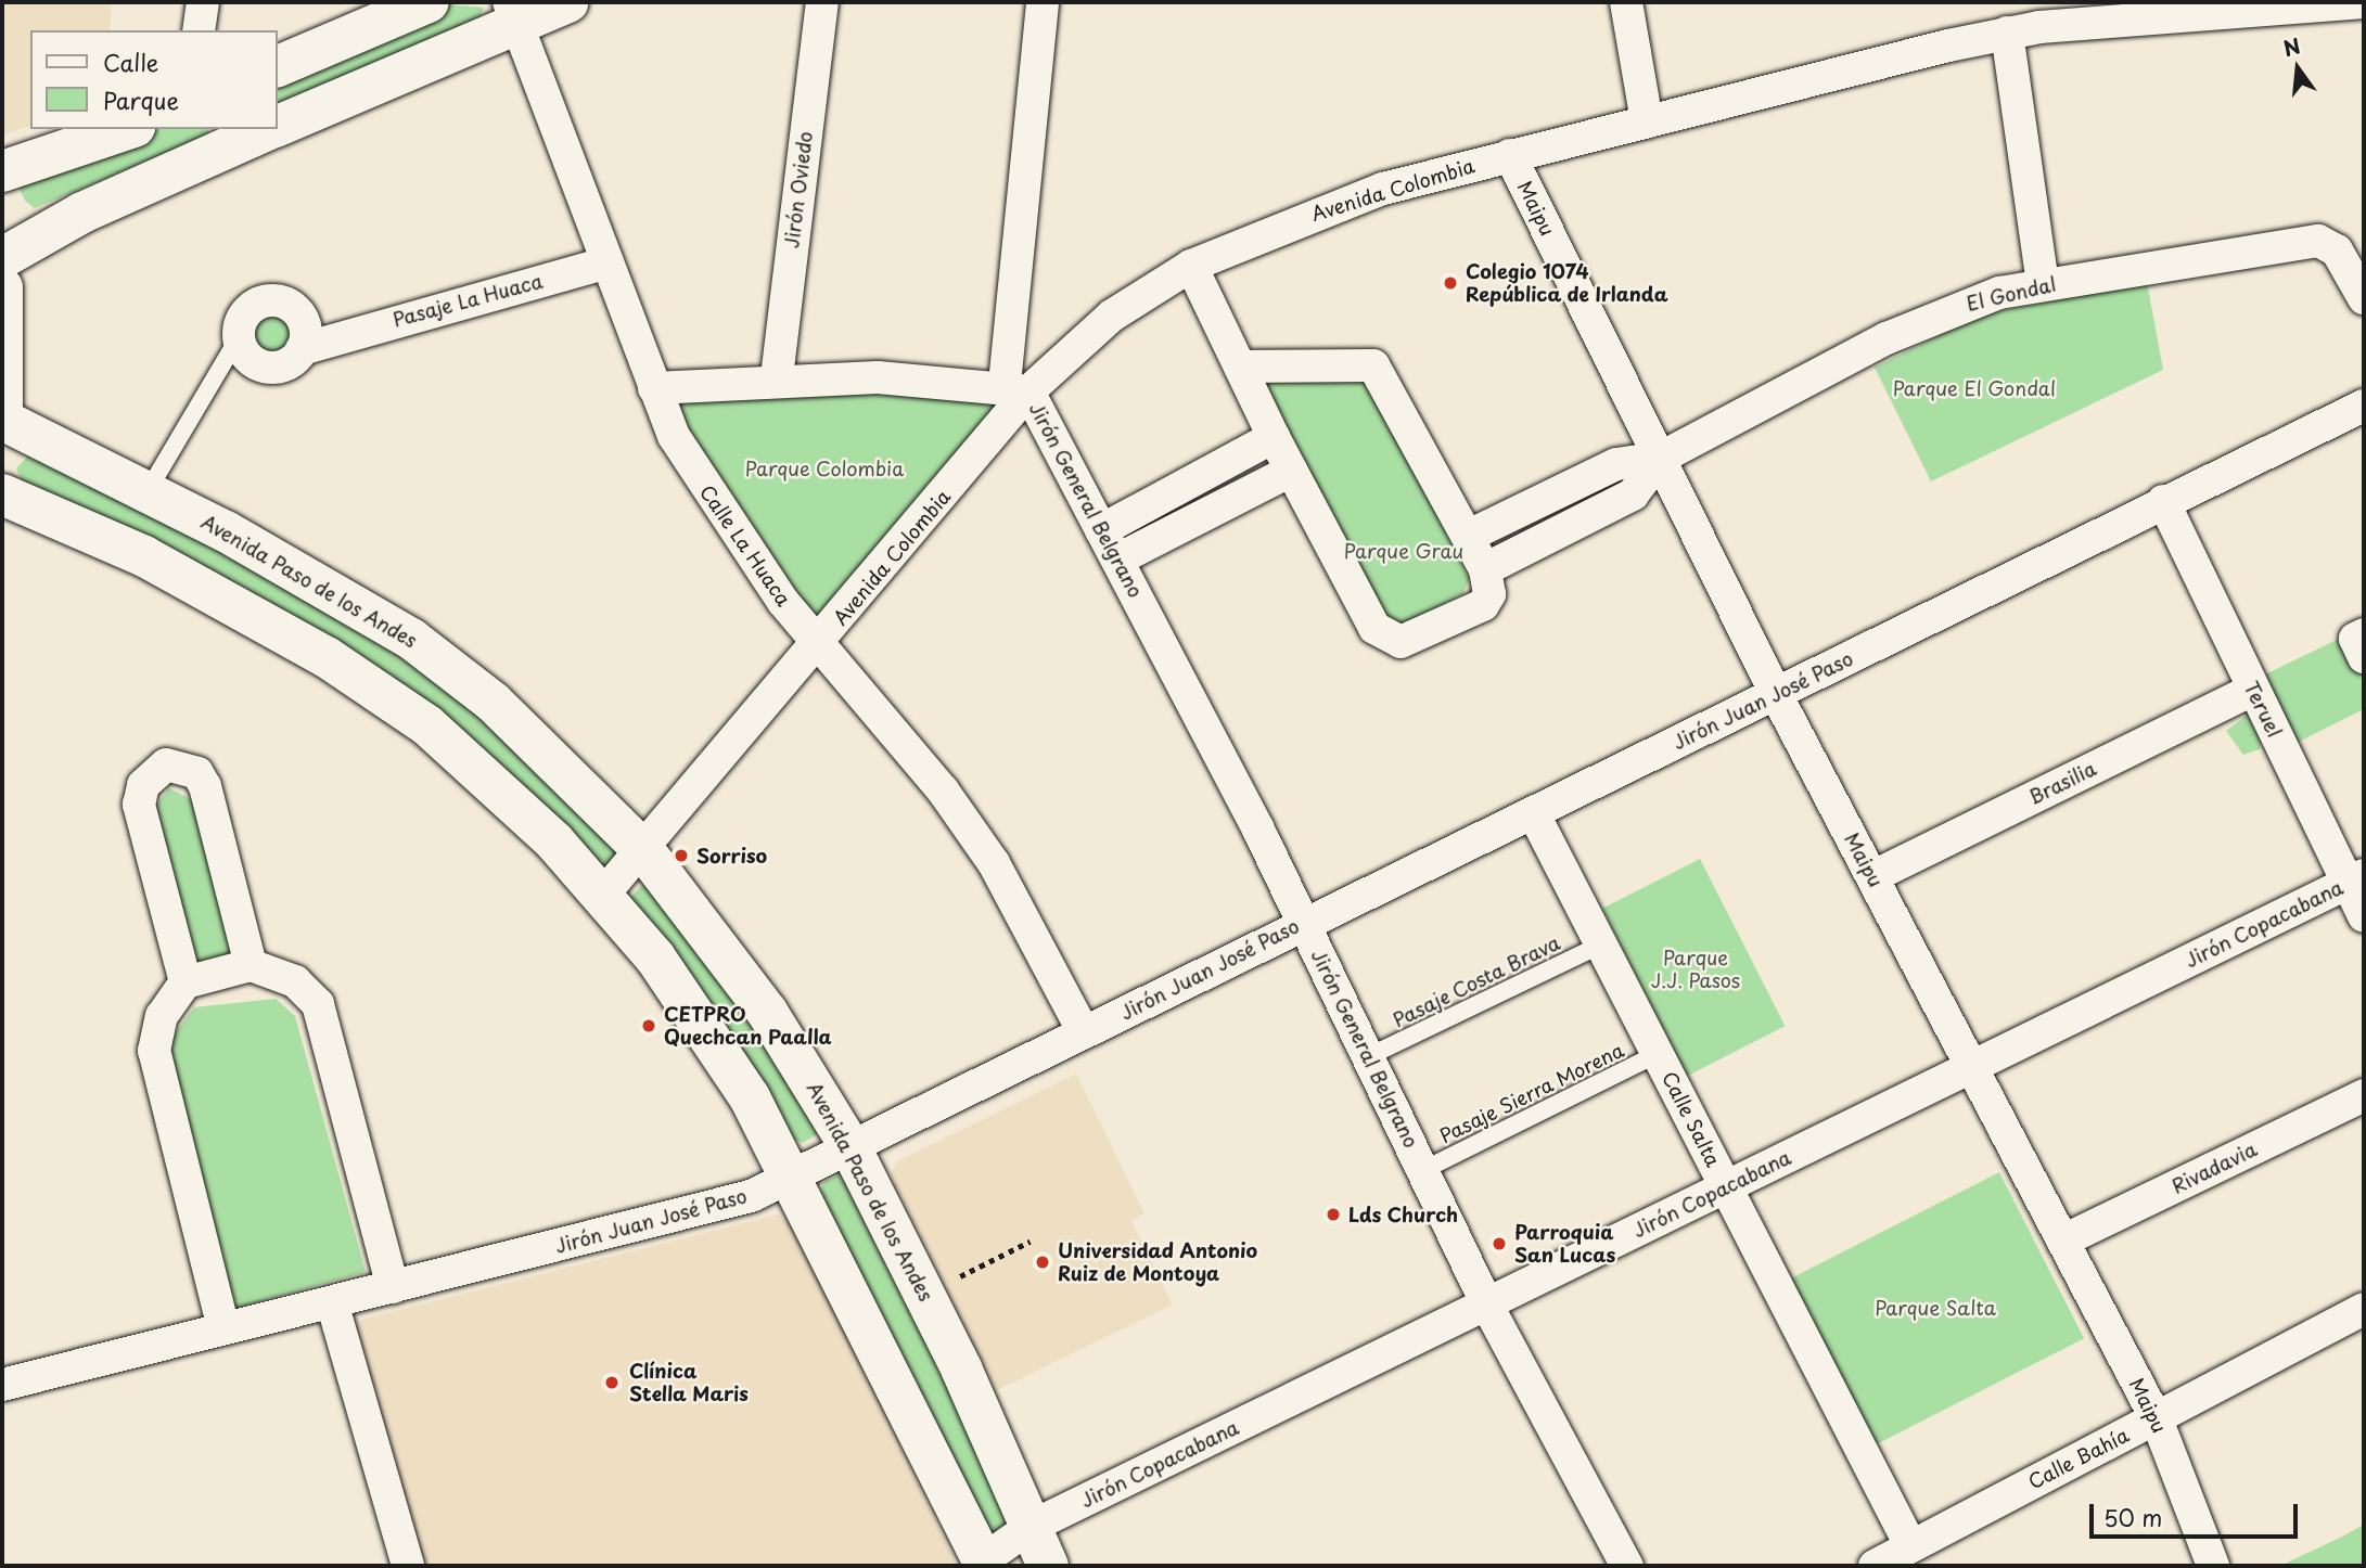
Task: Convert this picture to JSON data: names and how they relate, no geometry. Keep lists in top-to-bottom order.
{
  "streets": {
    "street": [
      "Jirón Oviedo",
      "Avenida Colombia",
      "Maipu",
      "El Gondal",
      "Pasaje La Huaca",
      "Jirón General Belgrano",
      "Calle La Huaca",
      "Avenida Paso de los Andes",
      "Jirón Juan José Paso",
      "Teruel",
      "Brasilia",
      "Jirón Copacabana",
      "Calle Salta",
      "Rivadavia",
      "Calle Bahía"
    ],
    "lane": ["Pasaje Costa Brava", "Pasaje Sierra Morena"]
  },
  "crossings": [
    ["Avenida Colombia", "Maipu"],
    ["Avenida Colombia", "Jirón General Belgrano"],
    ["Avenida Colombia", "Calle La Huaca"],
    ["Avenida Colombia", "Avenida Paso de los Andes"],
    ["Maipu", "El Gondal"],
    ["Maipu", "Jirón Juan José Paso"],
    ["Maipu", "Brasilia"],
    ["Maipu", "Jirón Copacabana"],
    ["Maipu", "Rivadavia"],
    ["Maipu", "Calle Bahía"],
    ["Pasaje La Huaca", "Calle La Huaca"],
    ["Jirón General Belgrano", "Jirón Juan José Paso"],
    ["Jirón General Belgrano", "Jirón Copacabana"],
    ["Jirón General Belgrano", "Pasaje Costa Brava"],
    ["Jirón General Belgrano", "Pasaje Sierra Morena"],
    ["Calle La Huaca", "Jirón Juan José Paso"],
    ["Avenida Paso de los Andes", "Jirón Juan José Paso"],
    ["Avenida Paso de los Andes", "Jirón Copacabana"],
    ["Jirón Juan José Paso", "Teruel"],
    ["Jirón Juan José Paso", "Calle Salta"],
    ["Teruel", "Brasilia"],
    ["Teruel", "Jirón Copacabana"],
    ["Jirón Copacabana", "Calle Salta"],
    ["Pasaje Costa Brava", "Calle Salta"],
    ["Pasaje Sierra Morena", "Calle Salta"],
    ["Calle Salta", "Calle Bahía"]
  ],
  "parks": [
    "Parque El Gondal",
    "Parque Colombia",
    "Parque Grau",
    "Parque J.J. Pasos",
    "Parque Salta"
  ],
  "places": [
    "Colegio 1074 República de Irlanda",
    "Sorriso",
    "CETPRO Quechcan Paalla",
    "Lds Church",
    "Parroquia San Lucas",
    "Universidad Antonio Ruiz de Montoya",
    "Clínica Stella Maris"
  ],
  "legend": ["Calle", "Parque"],
  "scale_bar": "50 m",
  "north": "top"
}
